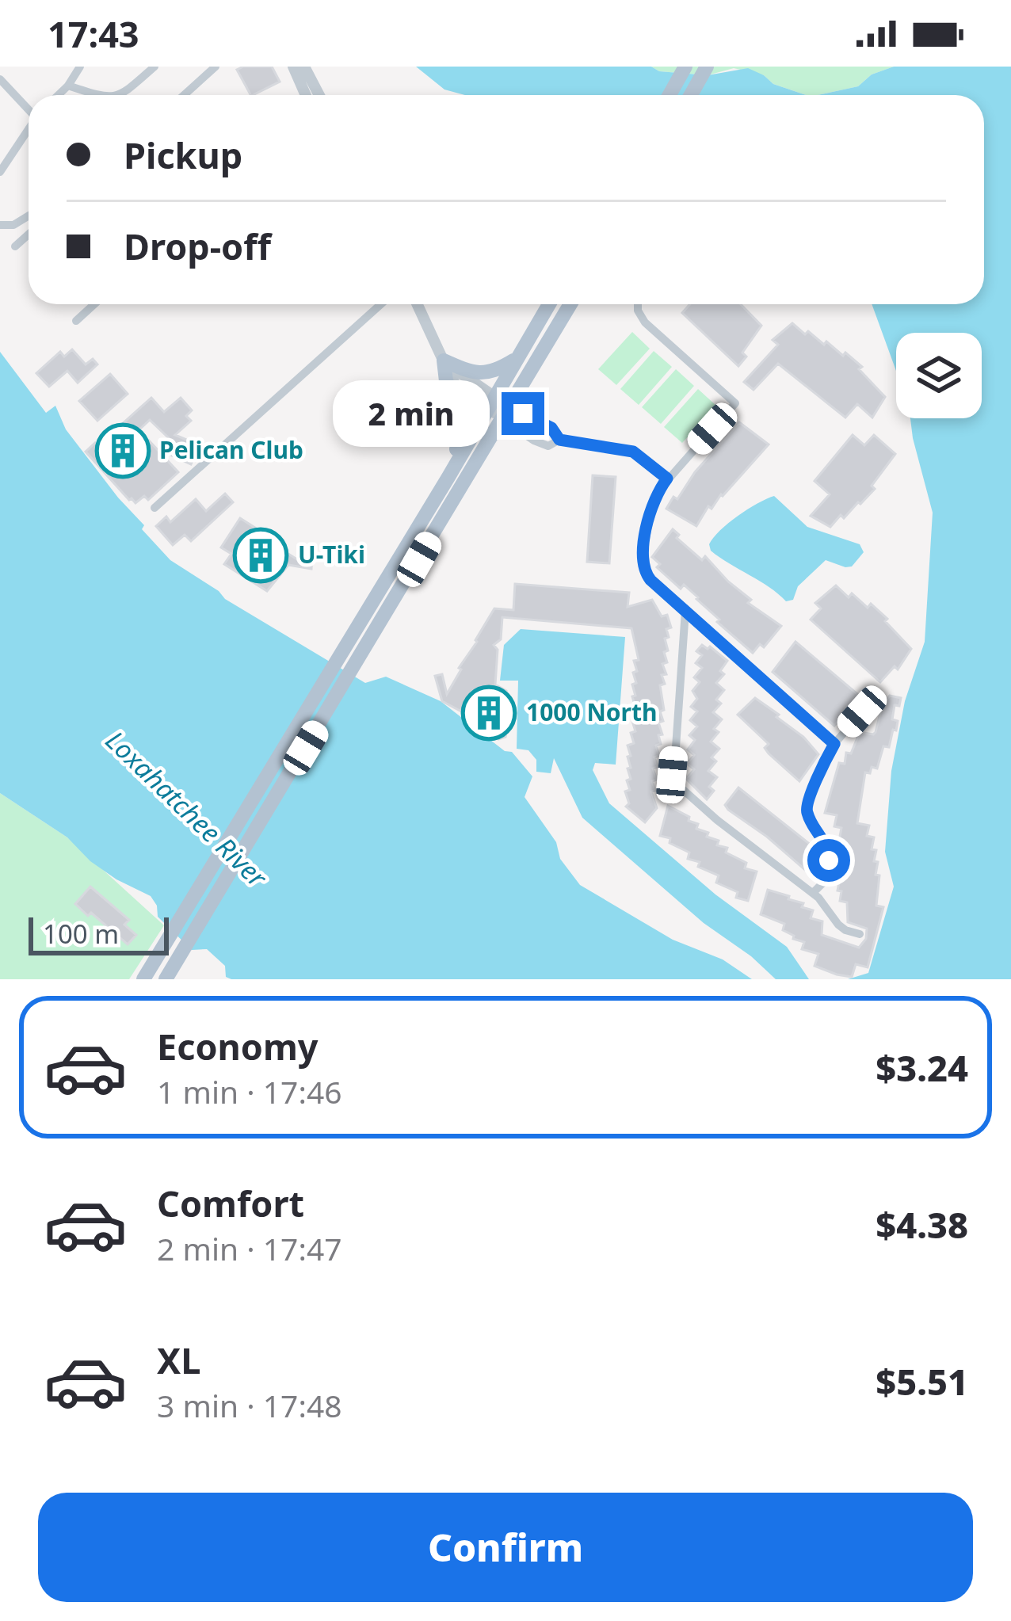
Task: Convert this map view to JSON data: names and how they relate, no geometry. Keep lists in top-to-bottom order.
{
  "water": ["Loxahatchee River"],
  "places": {
    "building": ["Pelican Club", "U-Tiki", "1000 North"]
  },
  "scale_bar": "100 m",
  "page": {
    "status": "17:43",
    "banner": ["Pickup", "Drop-off"],
    "bubble": "2 min",
    "scale": "100 m",
    "list": [
      {
        "name": "Economy",
        "note": "1 min · 17:46",
        "value": "$3.24"
      },
      {
        "name": "Comfort",
        "note": "2 min · 17:47",
        "value": "$4.38"
      },
      {
        "name": "XL",
        "note": "3 min · 17:48",
        "value": "$5.51"
      }
    ],
    "buttons": "Confirm"
  }
}
